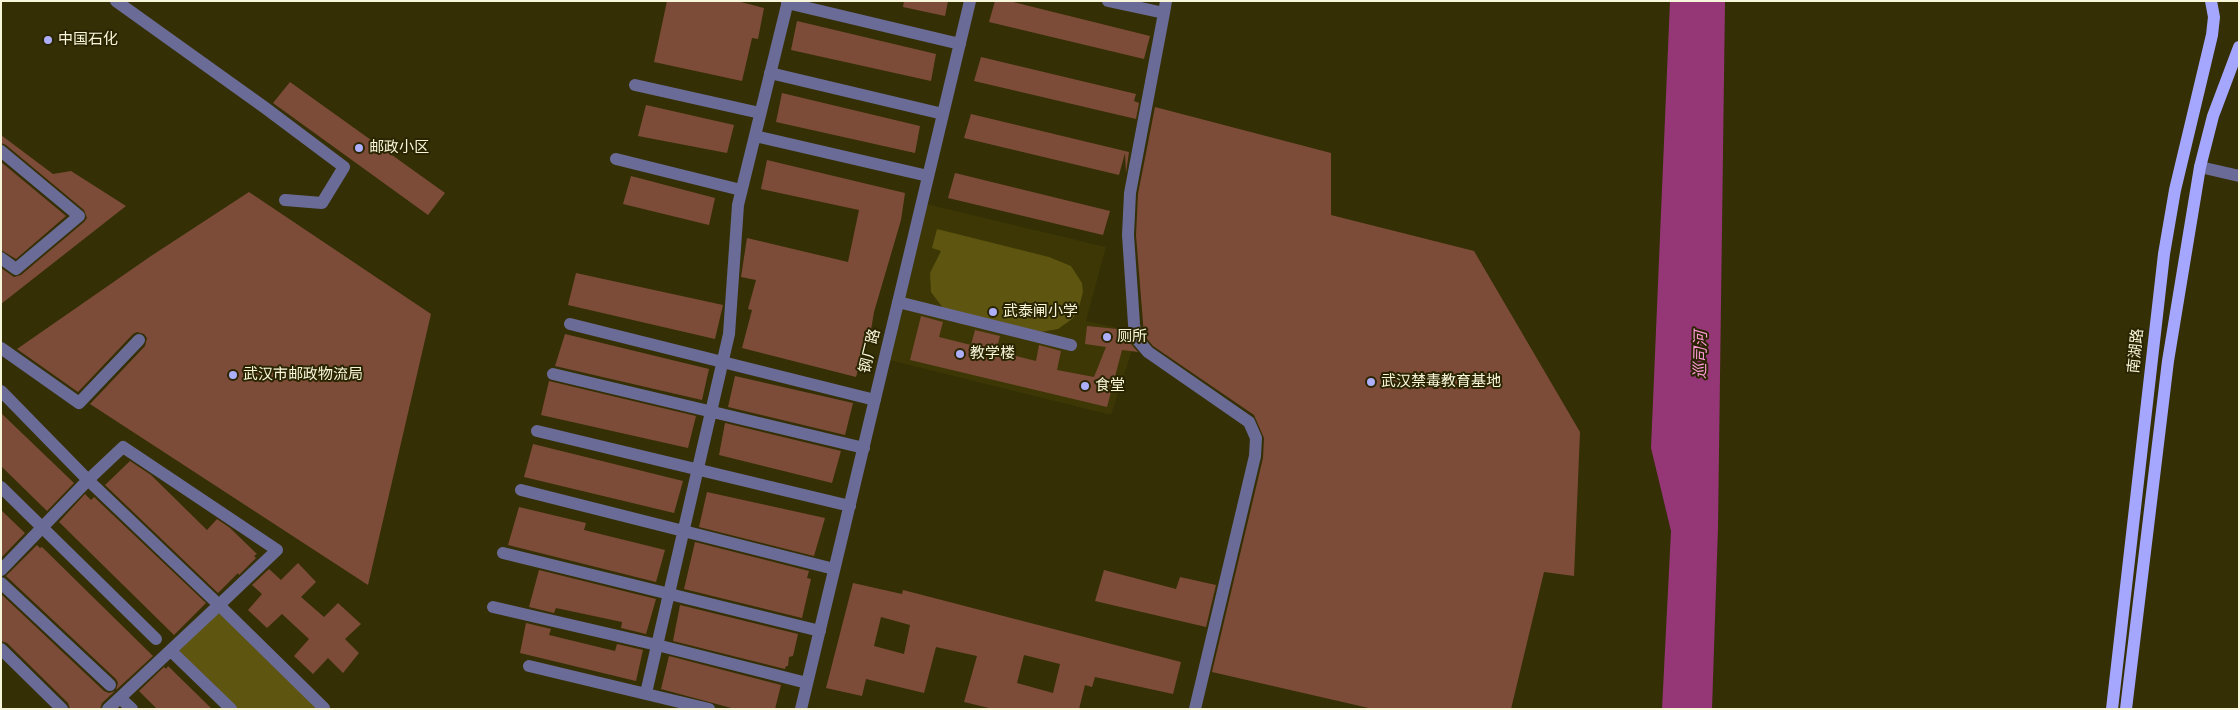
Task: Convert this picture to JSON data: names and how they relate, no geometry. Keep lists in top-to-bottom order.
{
  "streets": {
    "main road": ["南湖路"],
    "street": ["钢厂路"]
  },
  "water": ["巡司河"],
  "places": [
    "中国石化",
    "邮政小区",
    "武泰闸小学",
    "厕所",
    "教学楼",
    "武汉市邮政物流局",
    "武汉禁毒教育基地",
    "食堂"
  ]
}
